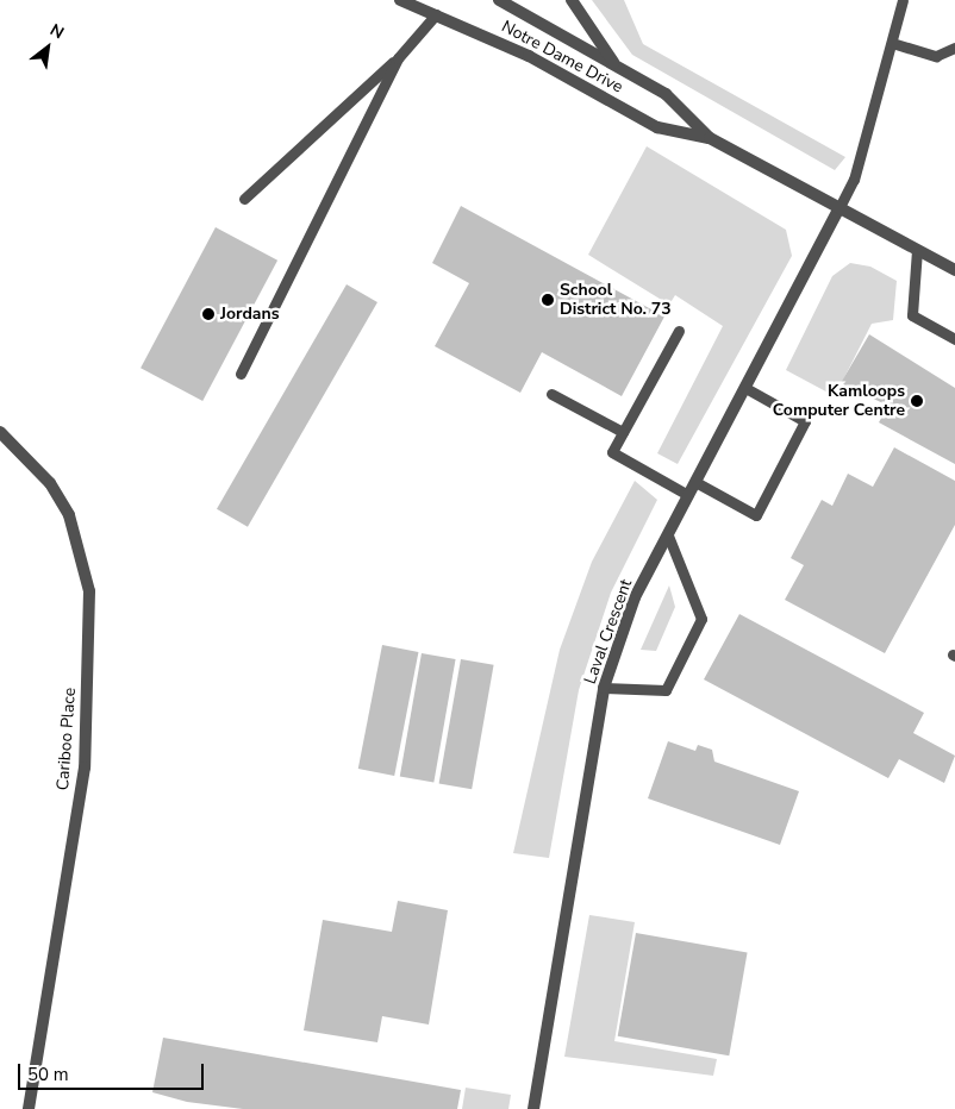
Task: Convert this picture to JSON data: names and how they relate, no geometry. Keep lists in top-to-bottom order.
{
  "streets": {
    "street": ["Notre Dame Drive", "Laval Crescent", "Cariboo Place"]
  },
  "crossings": [
    ["Notre Dame Drive", "Laval Crescent"]
  ],
  "places": ["School District No. 73", "Jordans", "Kamloops Computer Centre"],
  "scale_bar": "50 m",
  "north": "top right"
}
